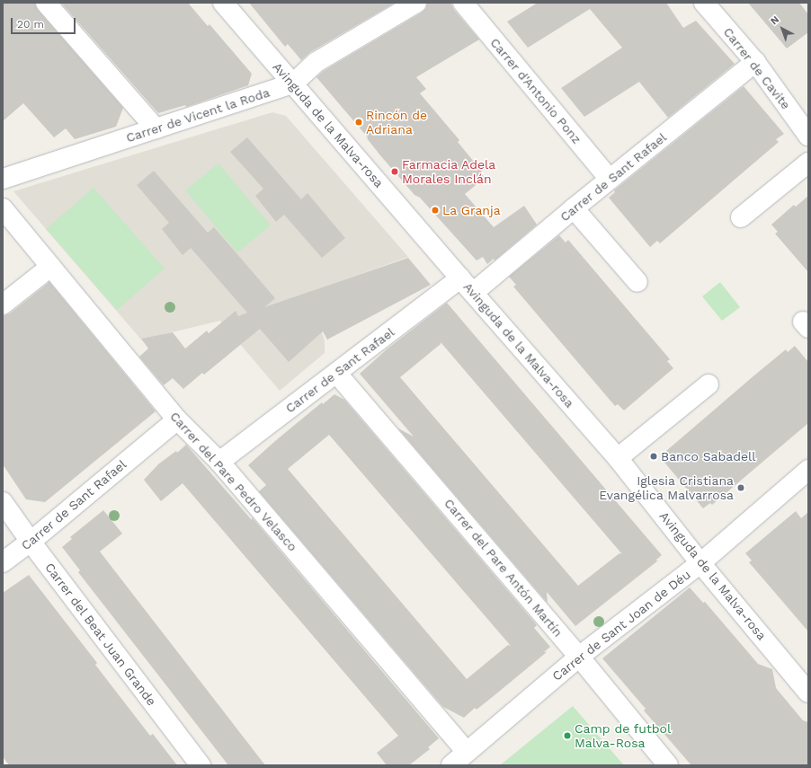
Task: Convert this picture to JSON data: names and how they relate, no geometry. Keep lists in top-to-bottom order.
{
  "streets": {
    "street": [
      "Carrer de Cavite",
      "Carrer d'Antonio Ponz",
      "Carrer de Vicent la Roda",
      "Avinguda de la Malva-rosa",
      "Carrer de Sant Rafael",
      "Carrer del Pare Pedro Velasco",
      "Carrer del Pare Antón Martín",
      "Carrer de Sant Joan de Déu",
      "Carrer del Beat Juan Grande"
    ]
  },
  "crossings": [
    ["Carrer de Cavite", "Carrer de Sant Rafael"],
    ["Carrer d'Antonio Ponz", "Carrer de Sant Rafael"],
    ["Carrer de Vicent la Roda", "Avinguda de la Malva-rosa"],
    ["Avinguda de la Malva-rosa", "Carrer de Sant Rafael"],
    ["Avinguda de la Malva-rosa", "Carrer de Sant Joan de Déu"],
    ["Carrer de Sant Rafael", "Carrer del Pare Pedro Velasco"],
    ["Carrer de Sant Rafael", "Carrer del Pare Antón Martín"],
    ["Carrer de Sant Rafael", "Carrer del Beat Juan Grande"],
    ["Carrer del Pare Pedro Velasco", "Carrer de Sant Joan de Déu"],
    ["Carrer del Pare Antón Martín", "Carrer de Sant Joan de Déu"]
  ],
  "places": [
    "Rincón de Adriana",
    "Farmacia Adela Morales Inclán",
    "La Granja",
    "Banco Sabadell",
    "Iglesia Cristiana Evangélica Malvarrosa",
    "Camp de futbol Malva-Rosa"
  ],
  "scale_bar": "20 m",
  "north": "top left"
}
